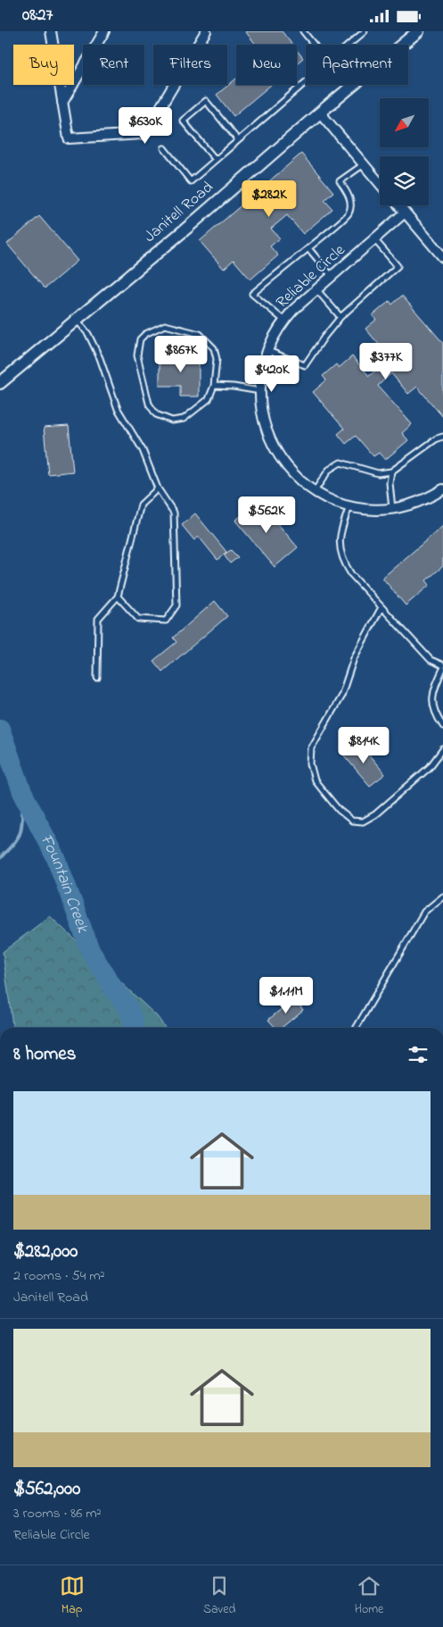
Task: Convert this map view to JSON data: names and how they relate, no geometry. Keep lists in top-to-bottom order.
{
  "streets": {
    "street": ["Janitell Road", "Reliable Circle"]
  },
  "water": ["Fountain Creek"],
  "north": "bottom left",
  "page": {
    "status": "08:27",
    "chip": [
      "Buy",
      "Rent",
      "Filters",
      "New",
      "Apartment"
    ],
    "price": [
      "$630K",
      "$282K",
      "$867K",
      "$377K",
      "$420K",
      "$562K",
      "$814K",
      "$1.11M"
    ],
    "heading": "8 homes",
    "list": [
      {
        "name": "$282,000",
        "note": "2 rooms · 54 m² · Janitell Road"
      },
      {
        "name": "$562,000",
        "note": "3 rooms · 86 m² · Reliable Circle"
      }
    ],
    "tabs": ["Map", "Saved", "Home"]
  }
}
